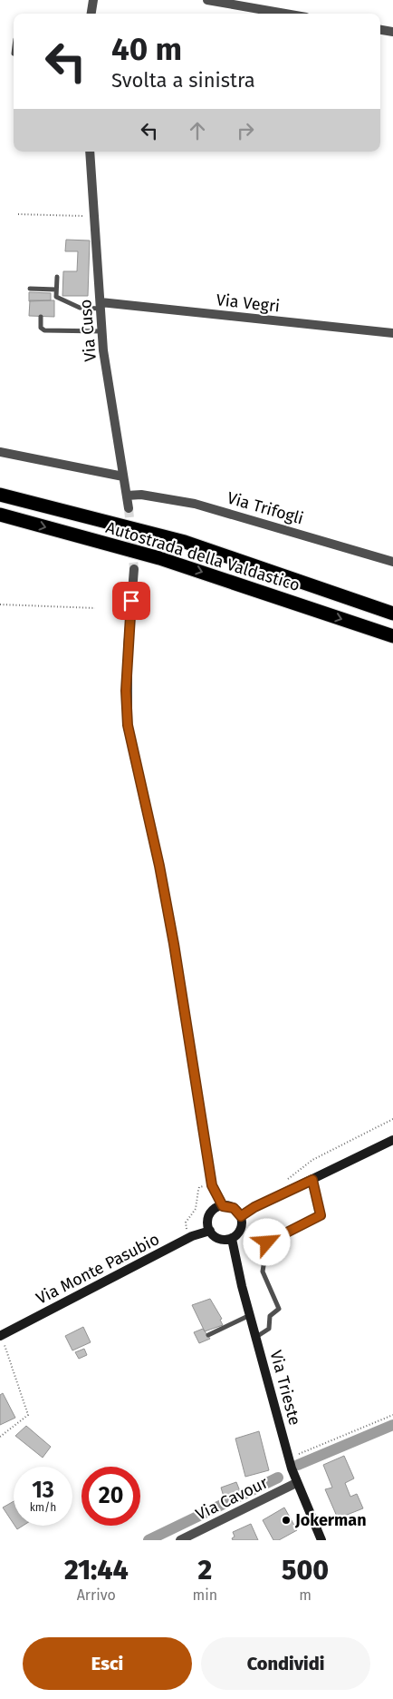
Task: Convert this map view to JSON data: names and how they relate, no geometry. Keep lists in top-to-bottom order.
{
  "streets": {
    "highway": ["Autostrada della Valdastico"],
    "main road": ["Via Monte Pasubio", "Via Trieste"],
    "street": [
      "Via Vegri",
      "Via Cuso",
      "Via Trifogli",
      "Via Cavour"
    ]
  },
  "crossings": [
    ["Via Vegri", "Via Cuso"],
    ["Via Cuso", "Via Trifogli"],
    ["Via Monte Pasubio", "Via Trieste"],
    ["Via Trieste", "Via Cavour"]
  ],
  "places": ["Jokerman"],
  "page": {
    "turn": ["40 m", "Svolta a sinistra"],
    "speed": "13 km/h",
    "limit": "20",
    "eta": [
      "21:44",
      "Arrivo",
      "2",
      "min",
      "500",
      "m"
    ],
    "buttons": ["Esci", "Condividi"]
  }
}
